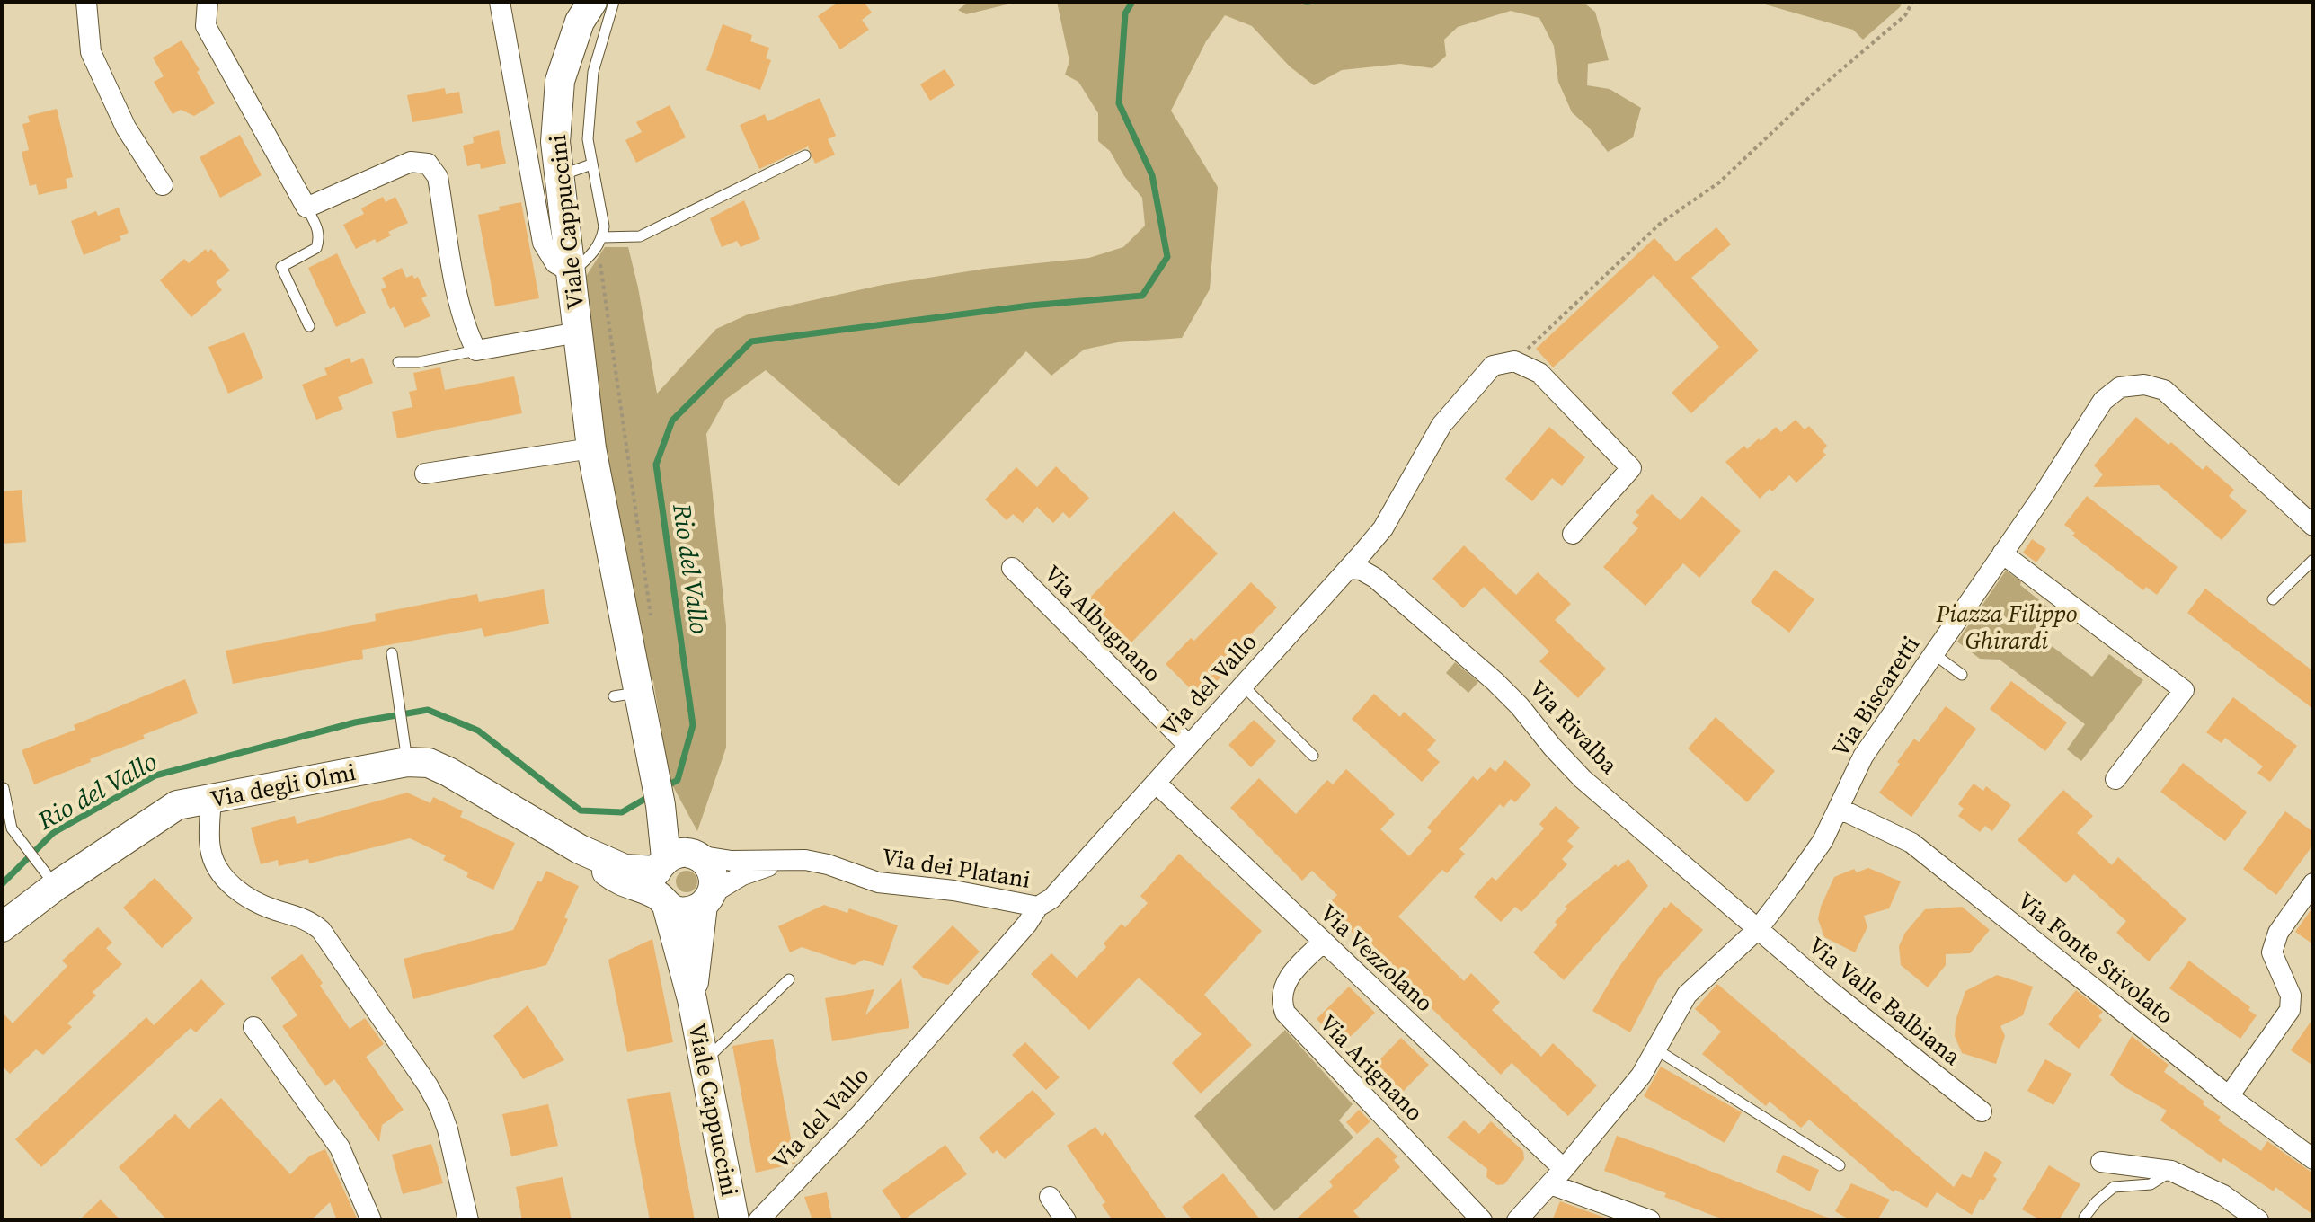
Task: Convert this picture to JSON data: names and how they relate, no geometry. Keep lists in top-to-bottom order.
{
  "streets": {
    "main road": ["Viale Cappuccini", "Via degli Olmi"],
    "street": [
      "Via Albugnano",
      "Via del Vallo",
      "Via Biscaretti",
      "Via Rivalba",
      "Via dei Platani",
      "Via Vezzolano",
      "Via Fonte Stivolato",
      "Via Valle Balbiana",
      "Via Arignano"
    ]
  },
  "crossings": [
    ["Viale Cappuccini", "Via degli Olmi"],
    ["Viale Cappuccini", "Via dei Platani"],
    ["Via Albugnano", "Via del Vallo"],
    ["Via del Vallo", "Via Rivalba"],
    ["Via del Vallo", "Via dei Platani"],
    ["Via del Vallo", "Via Vezzolano"],
    ["Via Biscaretti", "Via Rivalba"],
    ["Via Biscaretti", "Via Vezzolano"],
    ["Via Biscaretti", "Via Fonte Stivolato"],
    ["Via Biscaretti", "Via Valle Balbiana"],
    ["Via Rivalba", "Via Valle Balbiana"],
    ["Via degli Olmi", "Via dei Platani"],
    ["Via Vezzolano", "Via Arignano"]
  ],
  "water": ["Rio del Vallo"],
  "parks": ["Piazza Filippo Ghirardi"]
}
